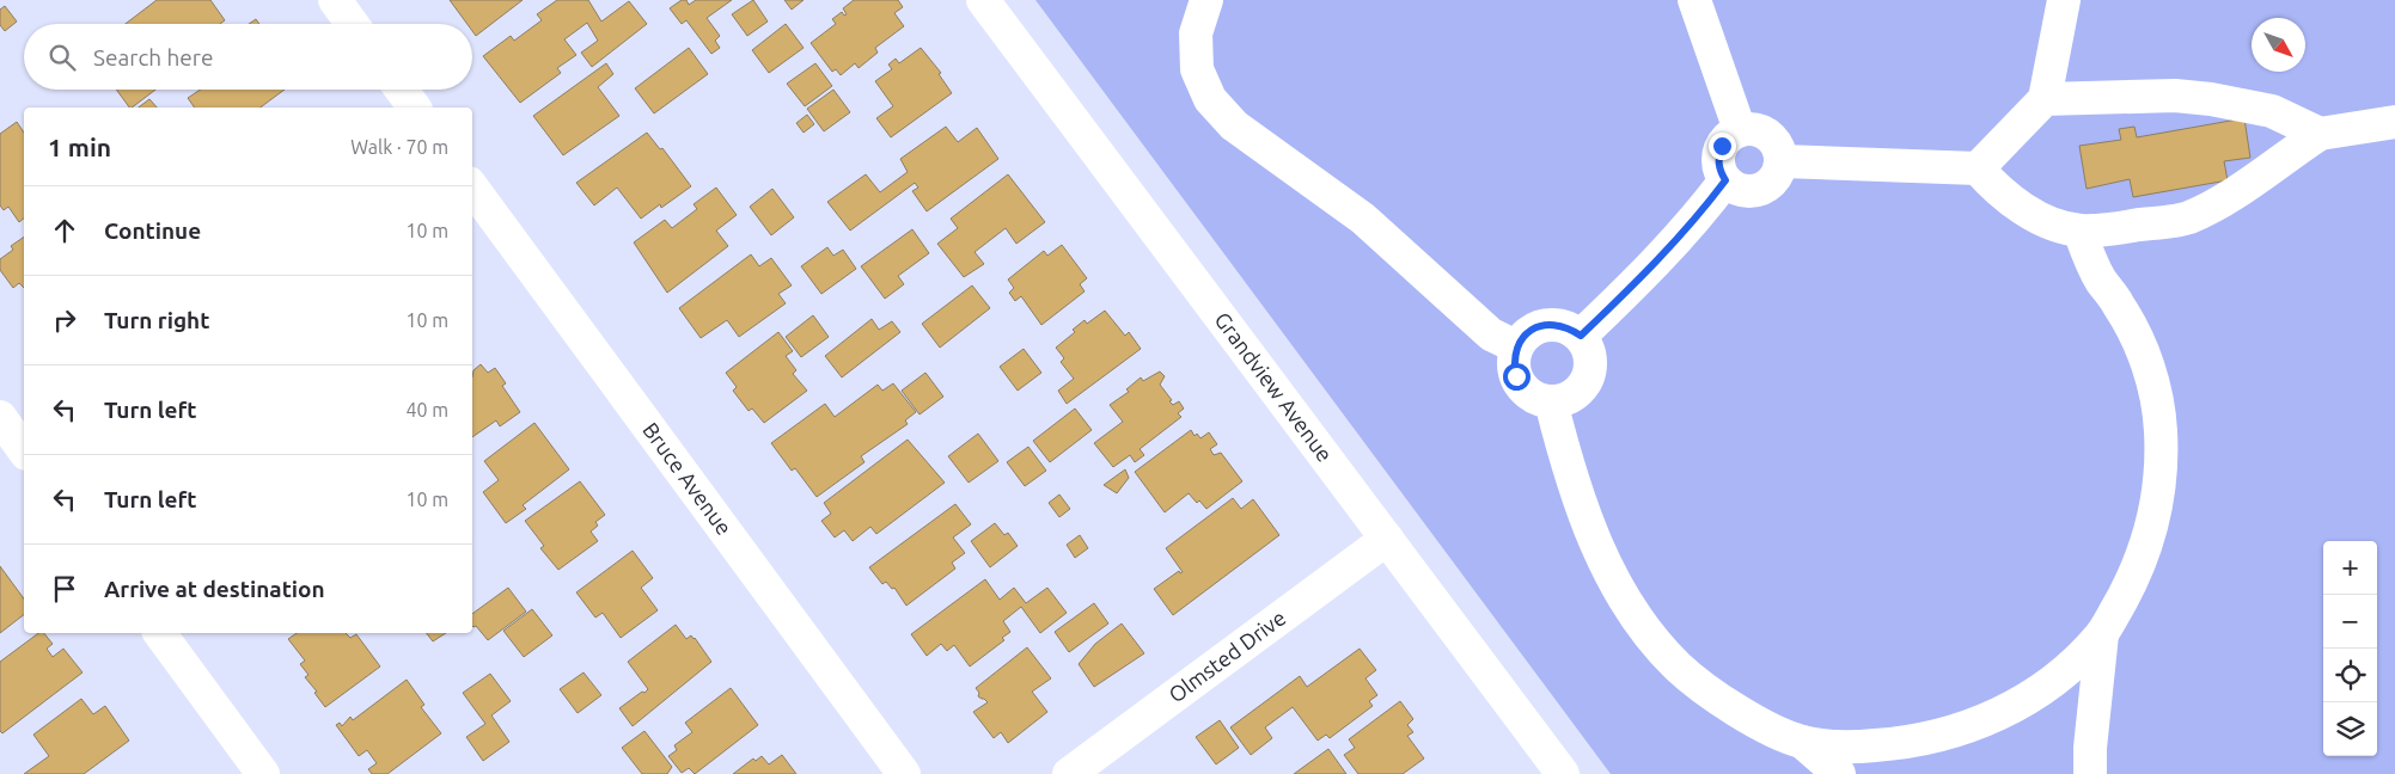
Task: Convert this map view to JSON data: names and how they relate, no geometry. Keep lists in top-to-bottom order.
{
  "streets": {
    "street": ["Grandview Avenue", "Bruce Avenue", "Olmsted Drive"]
  },
  "crossings": [
    ["Grandview Avenue", "Olmsted Drive"]
  ],
  "north": "bottom right",
  "page": {
    "search": "Search here",
    "heading": ["1 min", "Walk · 70 m"],
    "list": [
      ["Continue", "10 m"],
      ["Turn right", "10 m"],
      ["Turn left", "40 m"],
      ["Turn left", "10 m"],
      "Arrive at destination"
    ],
    "map_buttons": ["+", "−"]
  }
}
